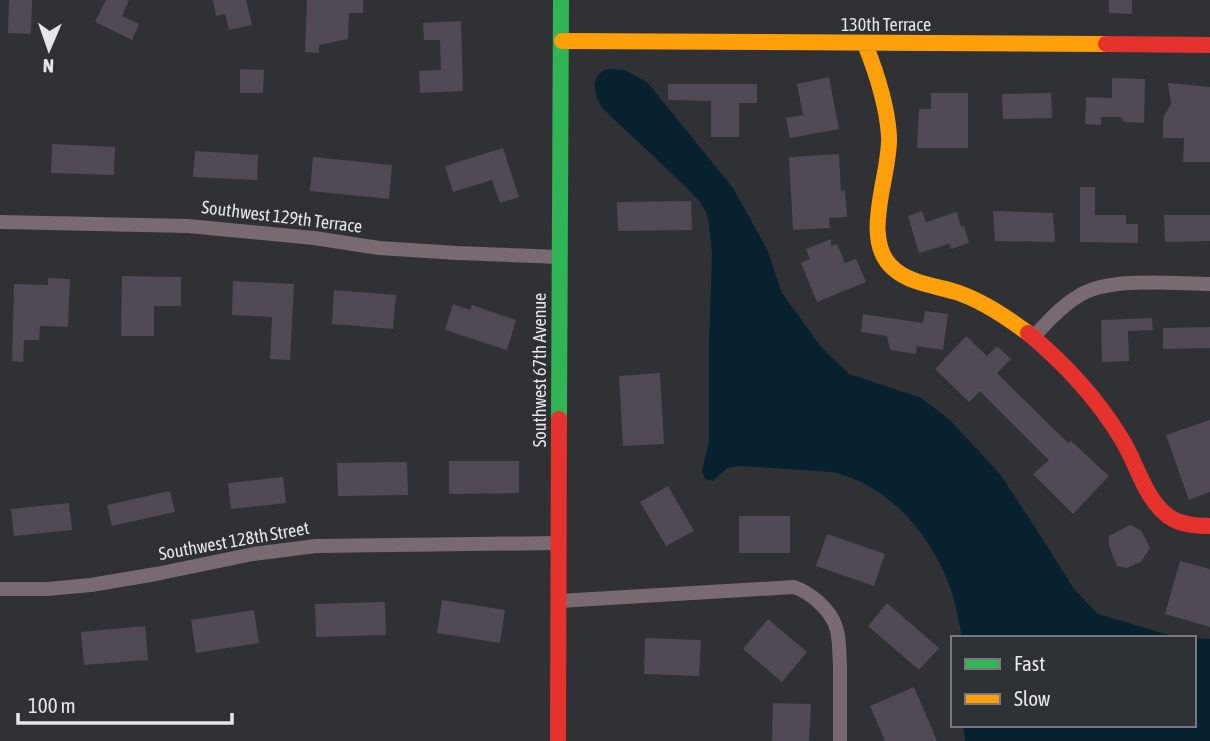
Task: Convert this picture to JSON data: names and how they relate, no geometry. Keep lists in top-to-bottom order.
{
  "streets": {
    "street": [
      "130th Terrace",
      "Southwest 129th Terrace",
      "Southwest 67th Avenue",
      "Southwest 128th Street"
    ]
  },
  "crossings": [
    ["130th Terrace", "Southwest 67th Avenue"],
    ["Southwest 129th Terrace", "Southwest 67th Avenue"],
    ["Southwest 67th Avenue", "Southwest 128th Street"]
  ],
  "legend": ["Fast", "Slow"],
  "scale_bar": "100 m",
  "north": "bottom"
}
